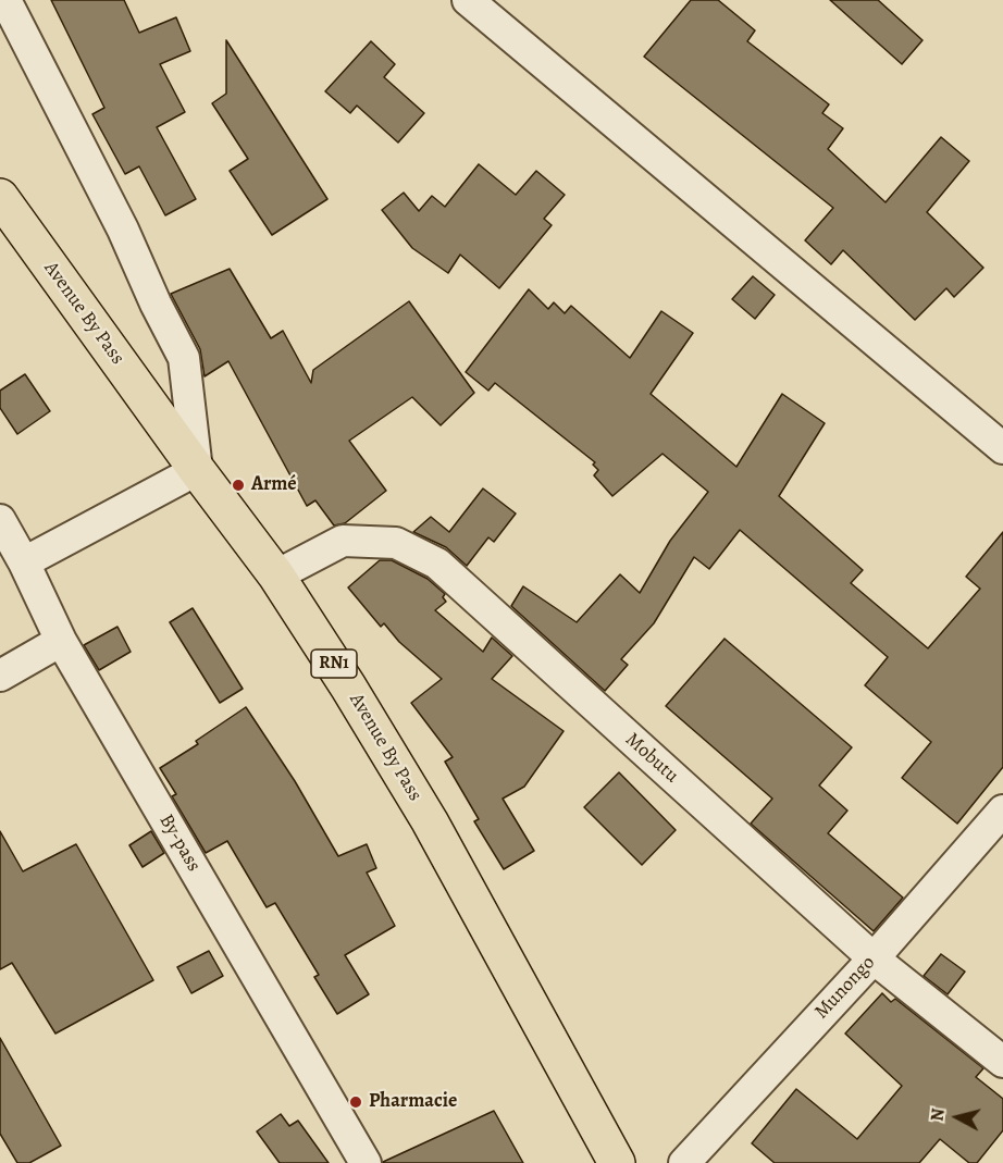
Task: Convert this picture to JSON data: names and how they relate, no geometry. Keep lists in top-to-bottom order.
{
  "streets": {
    "highway": ["Avenue By Pass", "RN1"],
    "street": ["Mobutu", "By-pass", "Munongo"]
  },
  "crossings": [
    ["Avenue By Pass", "Mobutu"],
    ["Mobutu", "Munongo"]
  ],
  "places": ["Armé", "Pharmacie"],
  "north": "left"
}
